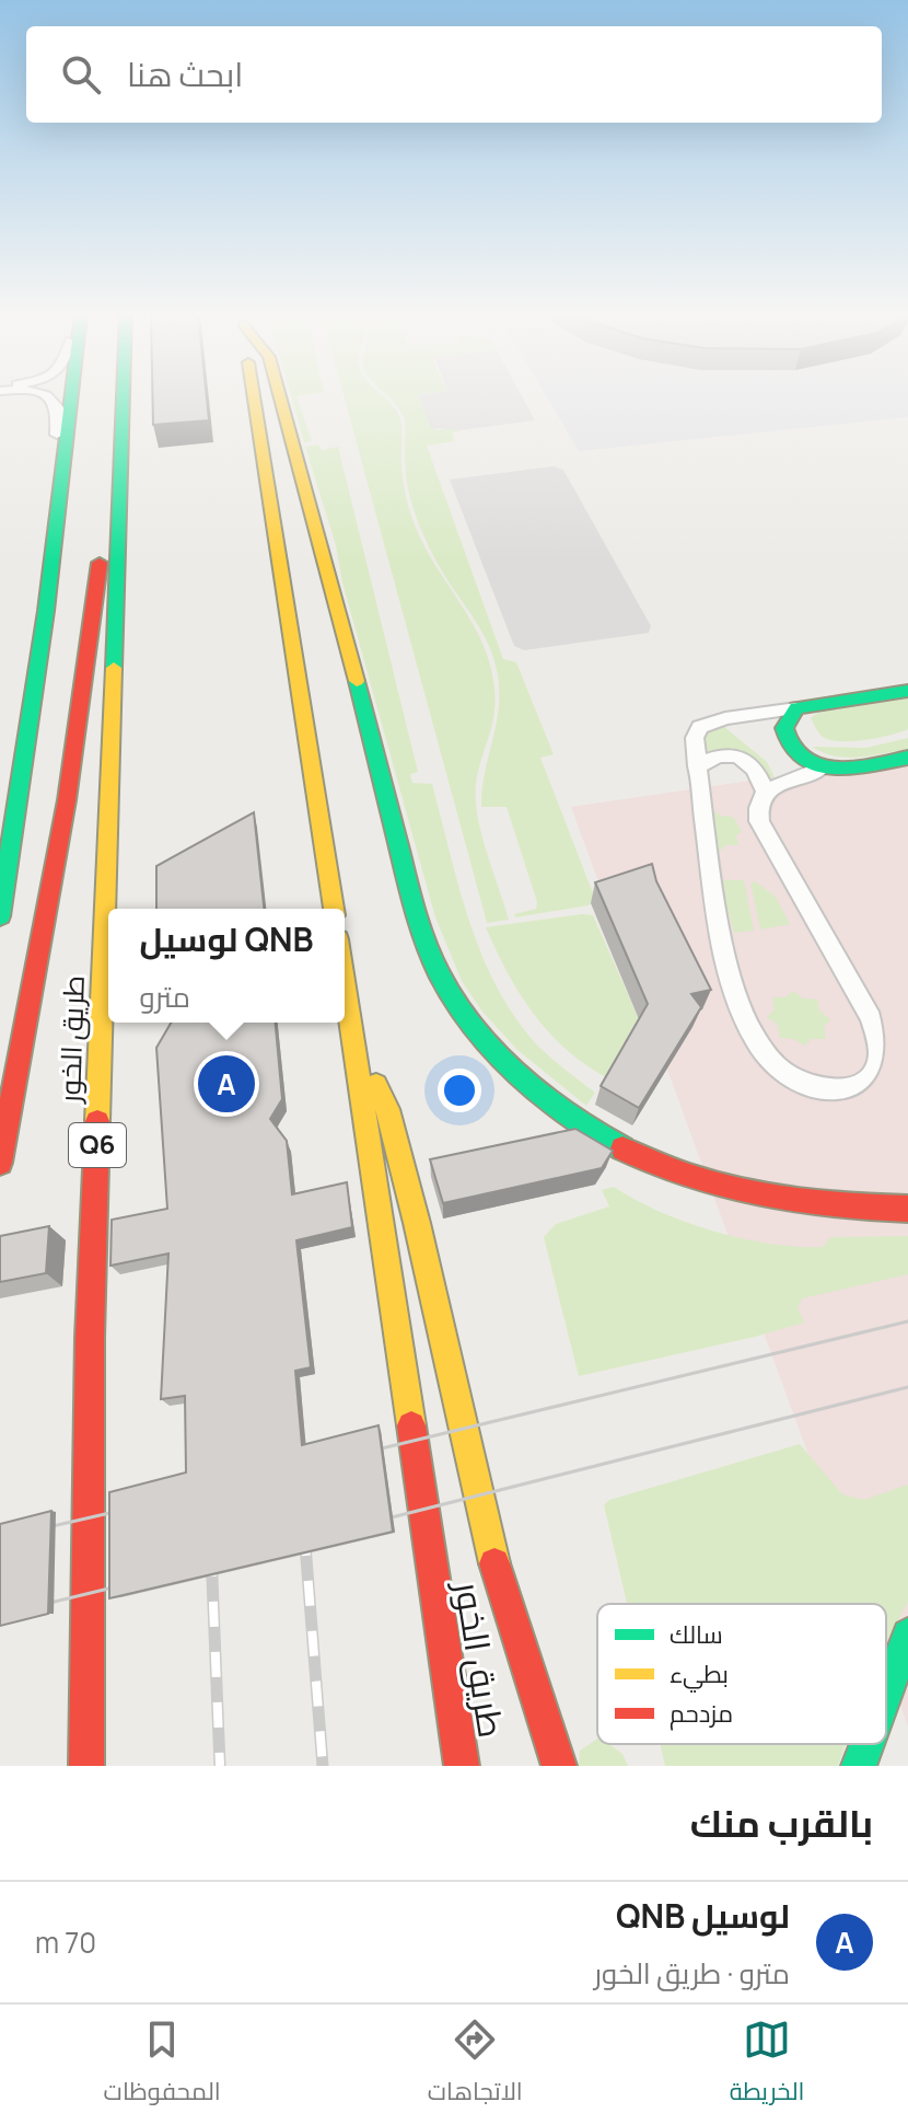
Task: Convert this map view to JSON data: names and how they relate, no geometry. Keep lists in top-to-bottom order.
{
  "streets": {
    "main road": ["طريق الخور", "Q6"]
  },
  "legend": ["سالك", "بطيء", "مزدحم"],
  "page": {
    "search": "ابحث هنا",
    "popup": ["لوسيل QNB", "مترو"],
    "pins": "A",
    "heading": "بالقرب منك",
    "list": [
      {
        "mark": "A",
        "name": "لوسيل QNB",
        "note": "مترو · طريق الخور",
        "value": "70 m"
      }
    ],
    "nav": ["الخريطة", "الاتجاهات", "المحفوظات"]
  }
}
